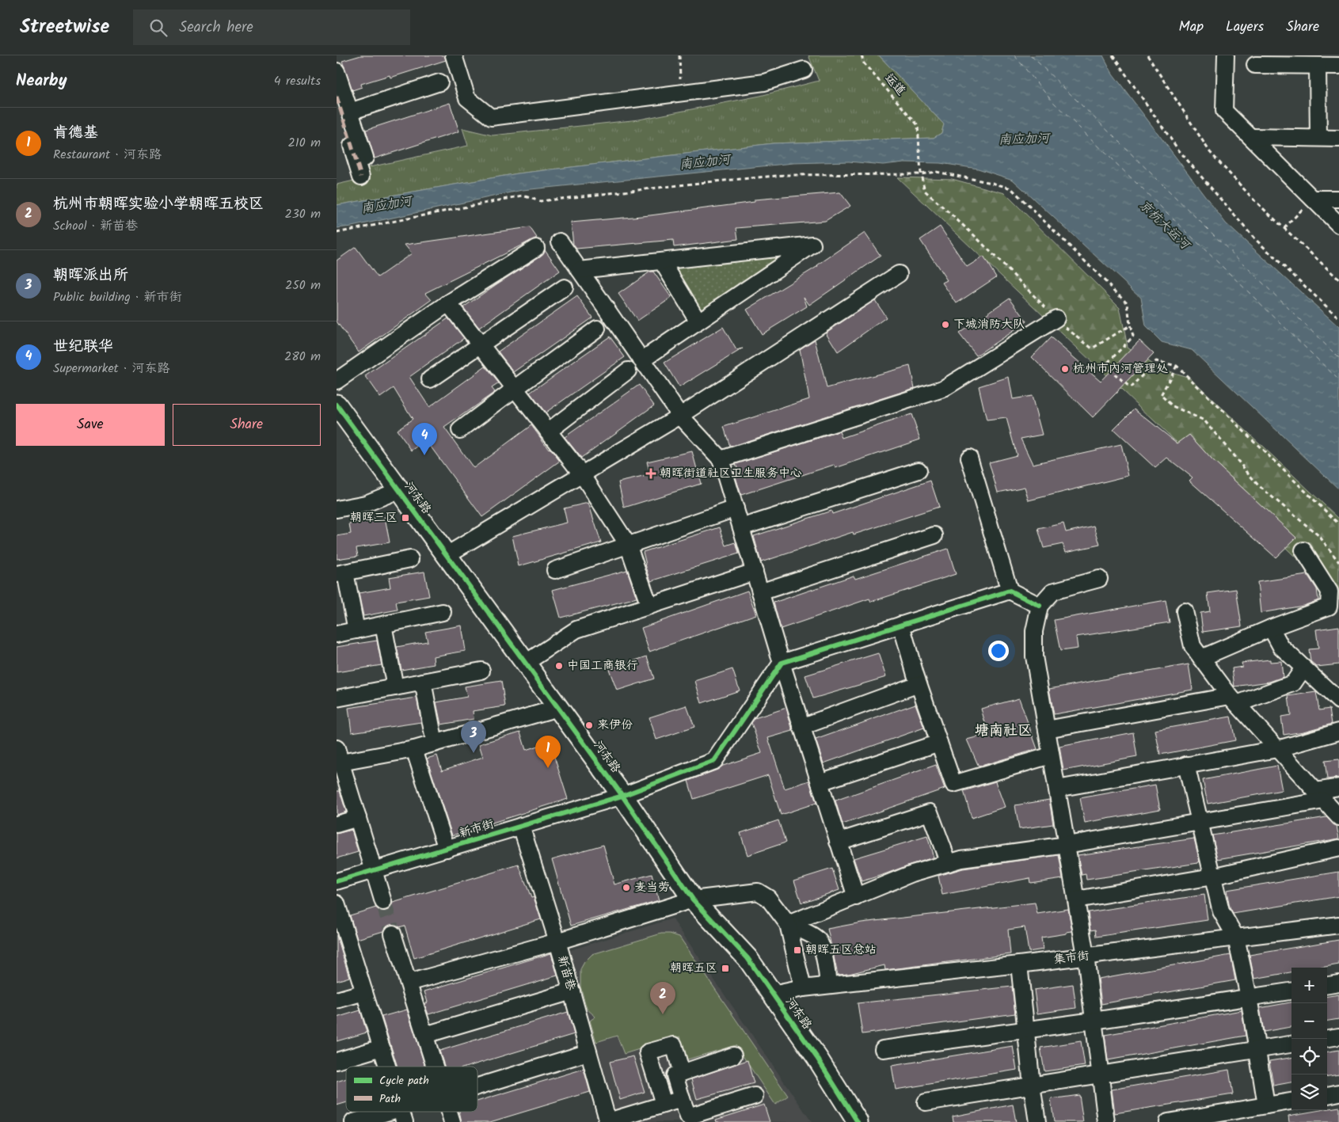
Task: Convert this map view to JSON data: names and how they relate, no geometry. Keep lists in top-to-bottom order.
{
  "streets": {
    "main road": ["河东路"],
    "street": ["新市街", "集市街", "新苗巷"],
    "path": ["运道"]
  },
  "crossings": [
    ["河东路", "新市街"],
    ["河东路", "集市街"],
    ["新市街", "新苗巷"]
  ],
  "districts": ["塘南社区"],
  "water": ["南应加河", "京杭大运河"],
  "places": {
    "other": [
      "下城消防大队",
      "杭州市内河管理处",
      "中国工商银行",
      "来伊份",
      "麦当劳"
    ],
    "health": ["朝晖街道社区卫生服务中心"],
    "transit": ["朝晖三区", "朝晖五区总站", "朝晖五区"]
  },
  "legend": ["Cycle path", "Path"],
  "page": {
    "header": "Streetwise",
    "search": "Search here",
    "nav": ["Map", "Layers", "Share"],
    "heading": ["Nearby", "4 results"],
    "list": [
      {
        "mark": "1",
        "name": "肯德基",
        "note": "Restaurant · 河东路",
        "value": "210 m"
      },
      {
        "mark": "2",
        "name": "杭州市朝晖实验小学朝晖五校区",
        "note": "School · 新苗巷",
        "value": "230 m"
      },
      {
        "mark": "3",
        "name": "朝晖派出所",
        "note": "Public building · 新市街",
        "value": "250 m"
      },
      {
        "mark": "4",
        "name": "世纪联华",
        "note": "Supermarket · 河东路",
        "value": "280 m"
      }
    ],
    "buttons": ["Save", "Share"],
    "pins": [
      "4",
      "3",
      "1",
      "2"
    ],
    "map_buttons": ["+", "−"]
  }
}
